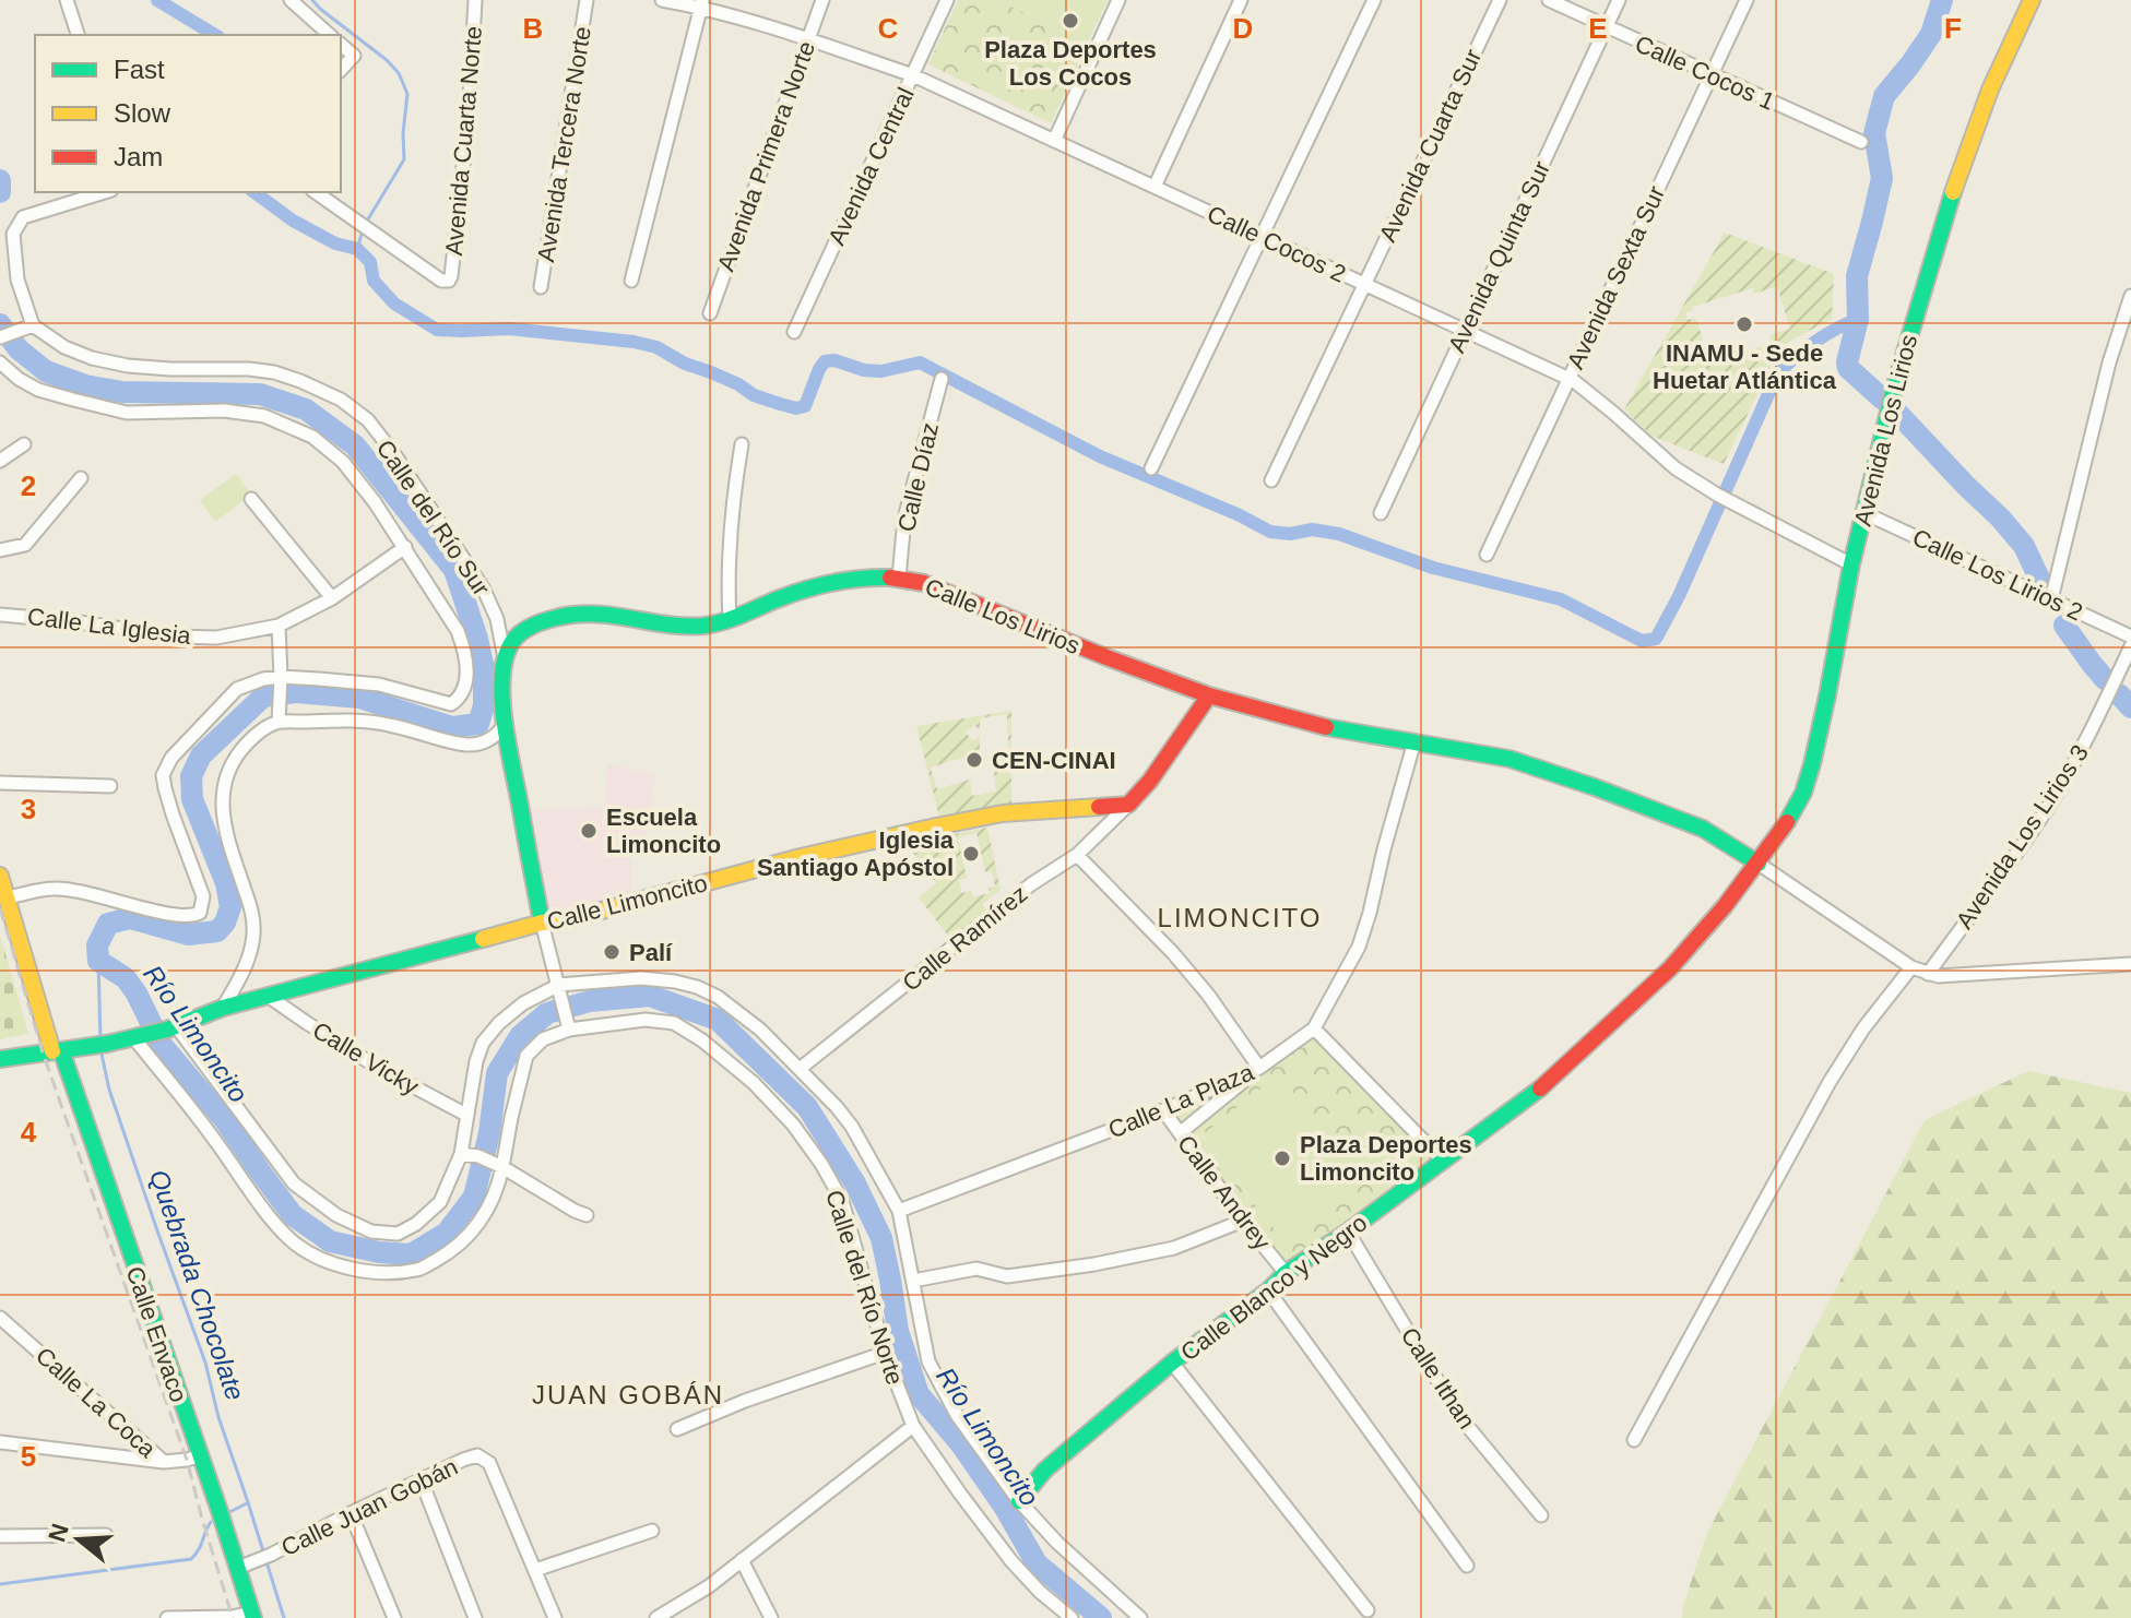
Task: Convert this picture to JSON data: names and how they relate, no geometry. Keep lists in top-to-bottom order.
{
  "streets": {
    "street": [
      "Calle Cocos 1",
      "Avenida Cuarta Norte",
      "Avenida Tercera Norte",
      "Avenida Cuarta Sur",
      "Avenida Primera Norte",
      "Avenida Central",
      "Calle Cocos 2",
      "Avenida Quinta Sur",
      "Avenida Sexta Sur",
      "Avenida Los Lirios",
      "Calle Díaz",
      "Calle del Río Sur",
      "Calle Los Lirios 2",
      "Calle Los Lirios",
      "Calle La Iglesia",
      "Avenida Los Lirios 3",
      "Calle Limoncito",
      "Calle Ramírez",
      "Calle Vicky",
      "Calle La Plaza",
      "Calle Andrey",
      "Calle del Río Norte",
      "Calle Blanco y Negro",
      "Calle Envaco",
      "Calle Ithan",
      "Calle La Coca",
      "Calle Juan Gobán"
    ]
  },
  "crossings": [
    ["Calle Cocos 1", "Avenida Quinta Sur"],
    ["Calle Cocos 1", "Avenida Sexta Sur"],
    ["Avenida Cuarta Sur", "Calle Cocos 2"],
    ["Avenida Primera Norte", "Calle Cocos 2"],
    ["Avenida Central", "Calle Cocos 2"],
    ["Calle Cocos 2", "Avenida Quinta Sur"],
    ["Calle Cocos 2", "Avenida Sexta Sur"],
    ["Calle Cocos 2", "Avenida Los Lirios"],
    ["Avenida Los Lirios", "Calle Los Lirios 2"],
    ["Avenida Los Lirios", "Calle Los Lirios"],
    ["Avenida Los Lirios", "Calle Blanco y Negro"],
    ["Calle Díaz", "Calle Los Lirios"],
    ["Calle del Río Sur", "Calle Los Lirios"],
    ["Calle Los Lirios", "Calle La Plaza"],
    ["Calle Los Lirios", "Calle Blanco y Negro"],
    ["Calle Limoncito", "Calle Ramírez"],
    ["Calle Limoncito", "Calle Vicky"],
    ["Calle Limoncito", "Calle del Río Norte"],
    ["Calle Limoncito", "Calle Envaco"],
    ["Calle La Plaza", "Calle Andrey"],
    ["Calle Andrey", "Calle Blanco y Negro"],
    ["Calle Blanco y Negro", "Calle Ithan"],
    ["Calle Envaco", "Calle La Coca"],
    ["Calle Envaco", "Calle Juan Gobán"]
  ],
  "districts": ["LIMONCITO", "JUAN GOBÁN"],
  "water": ["Río Limoncito", "Quebrada Chocolate"],
  "places": [
    "Plaza Deportes Los Cocos",
    "INAMU - Sede Huetar Atlántica",
    "CEN-CINAI",
    "Escuela Limoncito",
    "Iglesia Santiago Apóstol",
    "Palí",
    "Plaza Deportes Limoncito"
  ],
  "legend": ["Fast", "Slow", "Jam"],
  "north": "left",
  "grid": {
    "columns": [
      "B",
      "C",
      "D",
      "E",
      "F"
    ],
    "rows": [
      "2",
      "3",
      "4",
      "5"
    ]
  }
}
